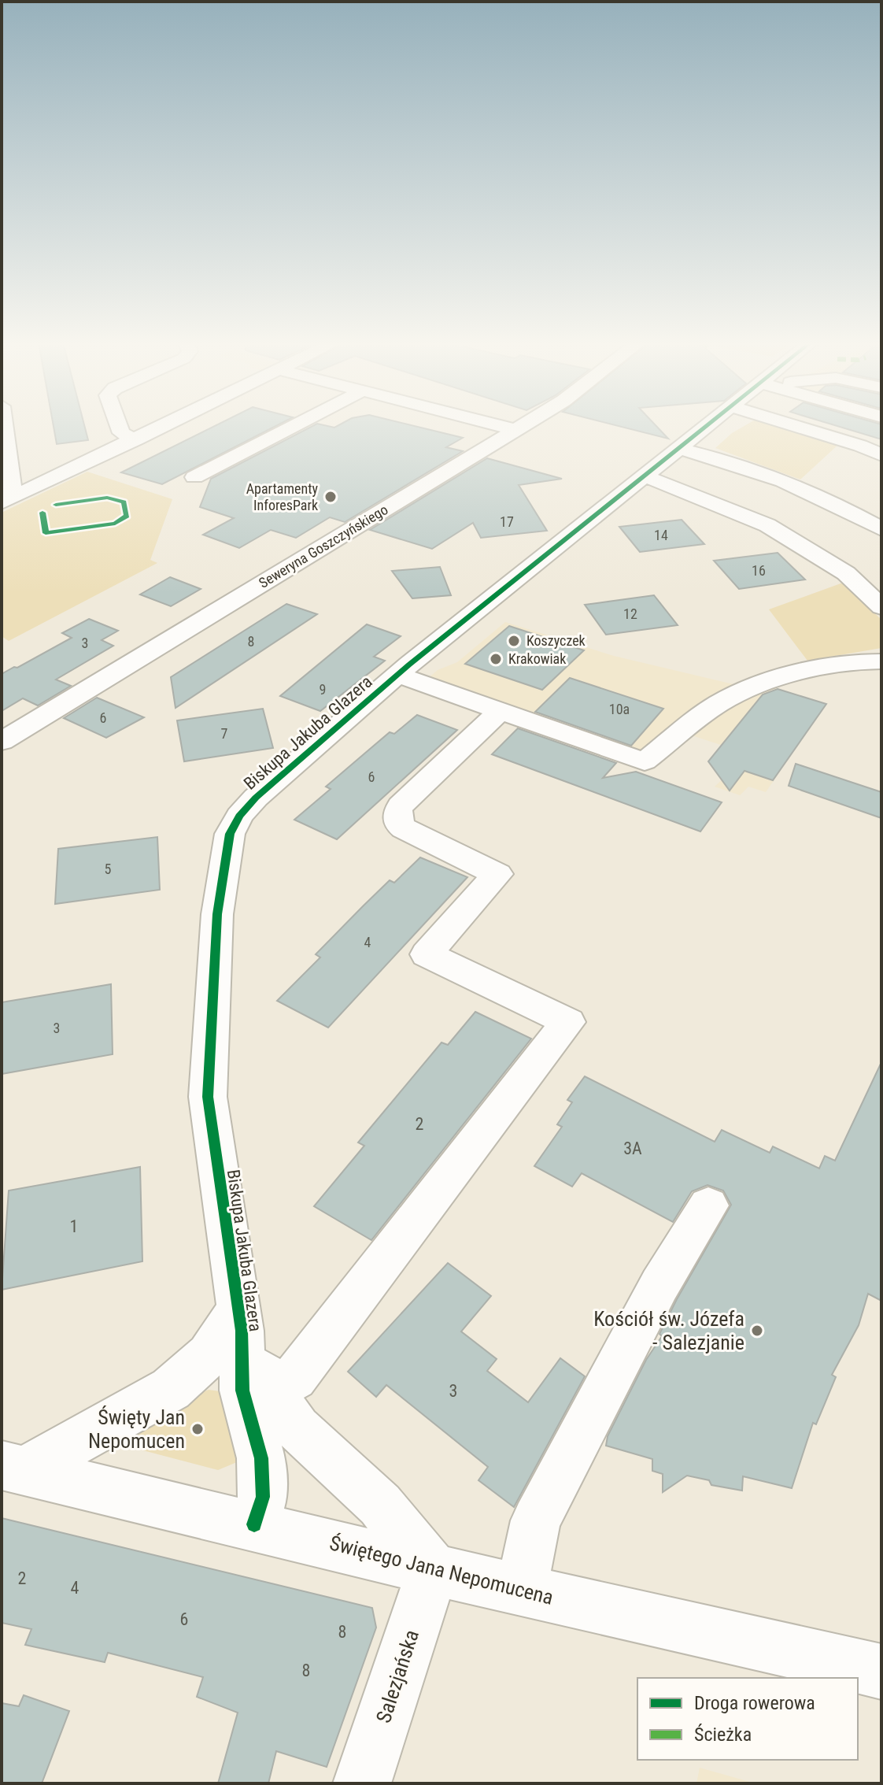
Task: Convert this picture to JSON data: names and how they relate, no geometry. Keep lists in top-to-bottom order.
{
  "streets": {
    "street": [
      "Seweryna Goszczyńskiego",
      "Biskupa Jakuba Glazera",
      "Świętego Jana Nepomucena",
      "Salezjańska"
    ]
  },
  "crossings": [
    ["Biskupa Jakuba Glazera", "Świętego Jana Nepomucena"],
    ["Biskupa Jakuba Glazera", "Salezjańska"],
    ["Świętego Jana Nepomucena", "Salezjańska"]
  ],
  "places": [
    "Apartamenty InforesPark",
    "Koszyczek",
    "Krakowiak",
    "Kościół św. Józefa - Salezjanie",
    "Święty Jan Nepomucen"
  ],
  "house_numbers": [
    "17",
    "14",
    "16",
    "12",
    "8",
    "3",
    "9",
    "10a",
    "6",
    "7",
    "6",
    "5",
    "4",
    "3",
    "2",
    "3A",
    "1",
    "3",
    "2",
    "4",
    "6",
    "8",
    "8"
  ],
  "legend": ["Droga rowerowa", "Ścieżka"]
}
